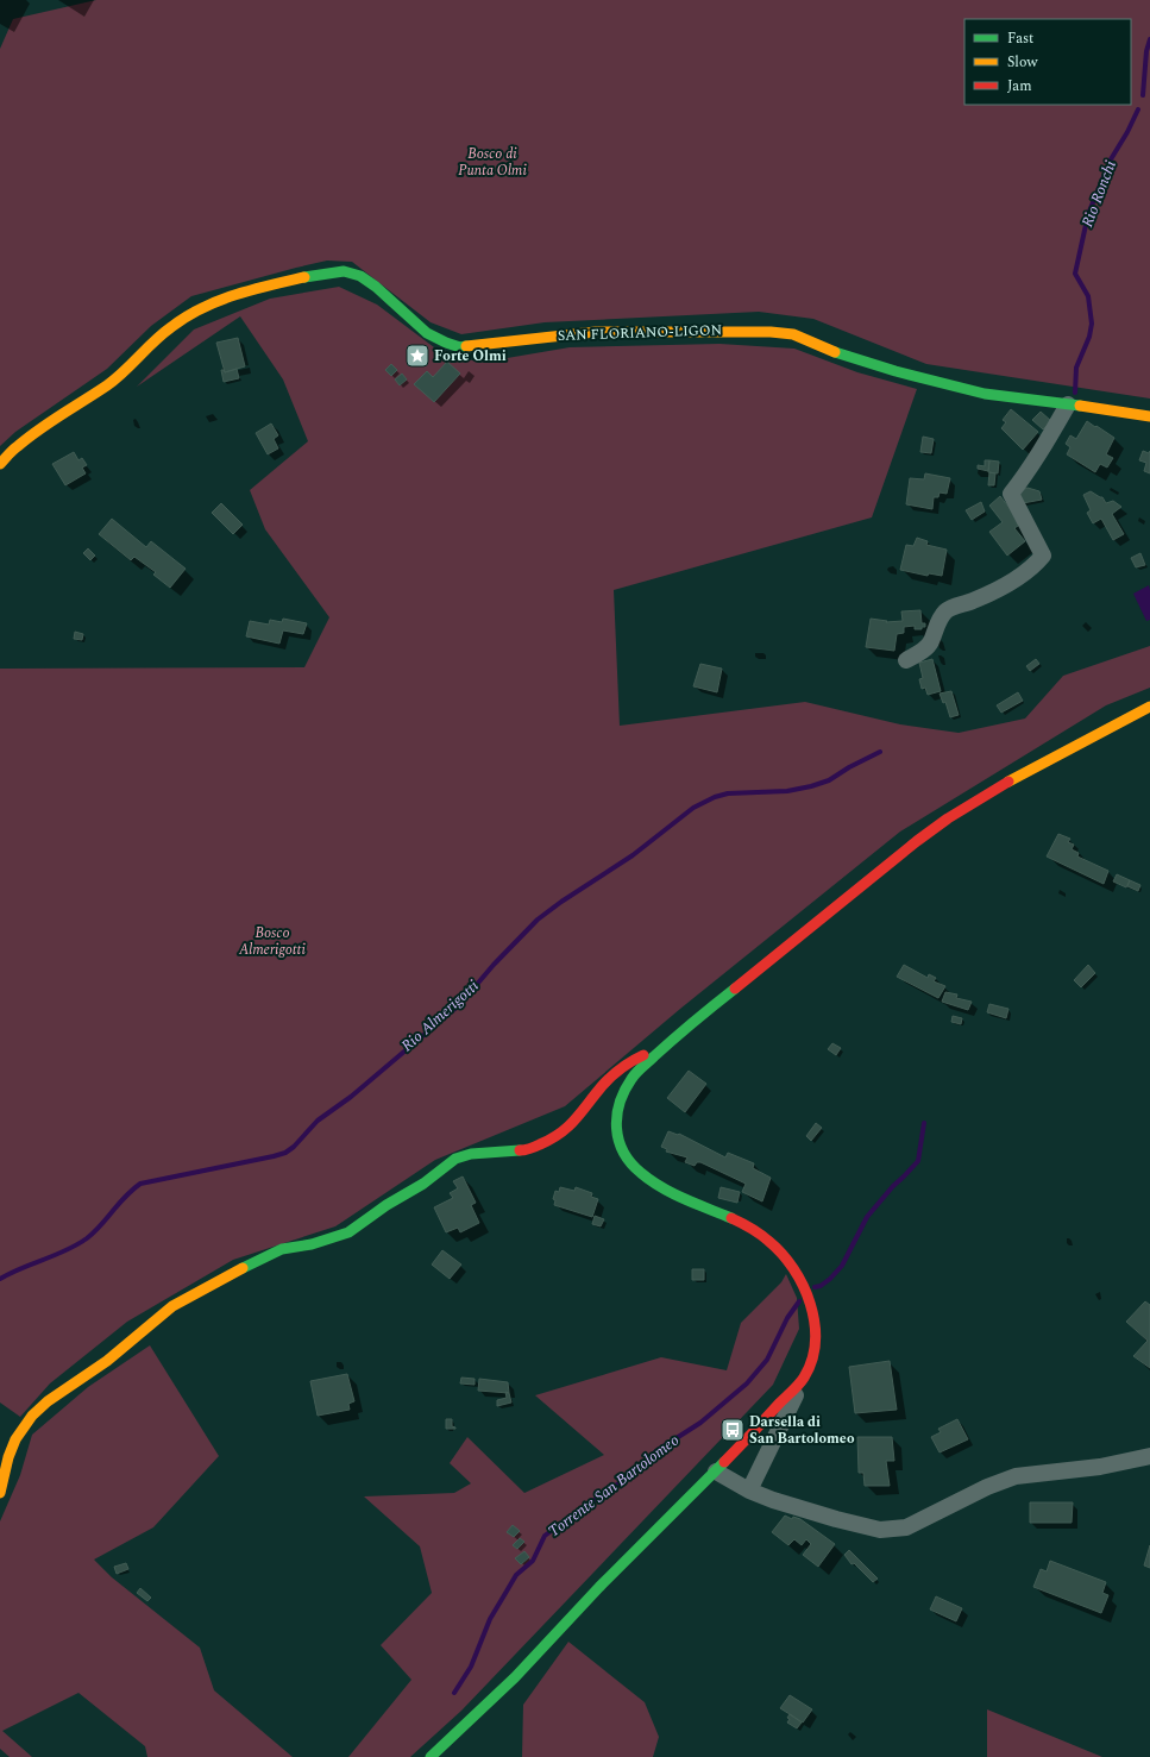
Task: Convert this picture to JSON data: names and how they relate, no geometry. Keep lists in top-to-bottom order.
{
  "streets": {
    "street": ["SAN FLORIANO-LIGON"]
  },
  "water": ["Rio Ronchi", "Rio Almerigotti", "Torrente San Bartolomeo"],
  "parks": ["Bosco di Punta Olmi", "Bosco Almerigotti"],
  "places": {
    "place": ["Forte Olmi"],
    "bus stop": ["Darsella di San Bartolomeo"]
  },
  "legend": ["Fast", "Slow", "Jam"]
}
